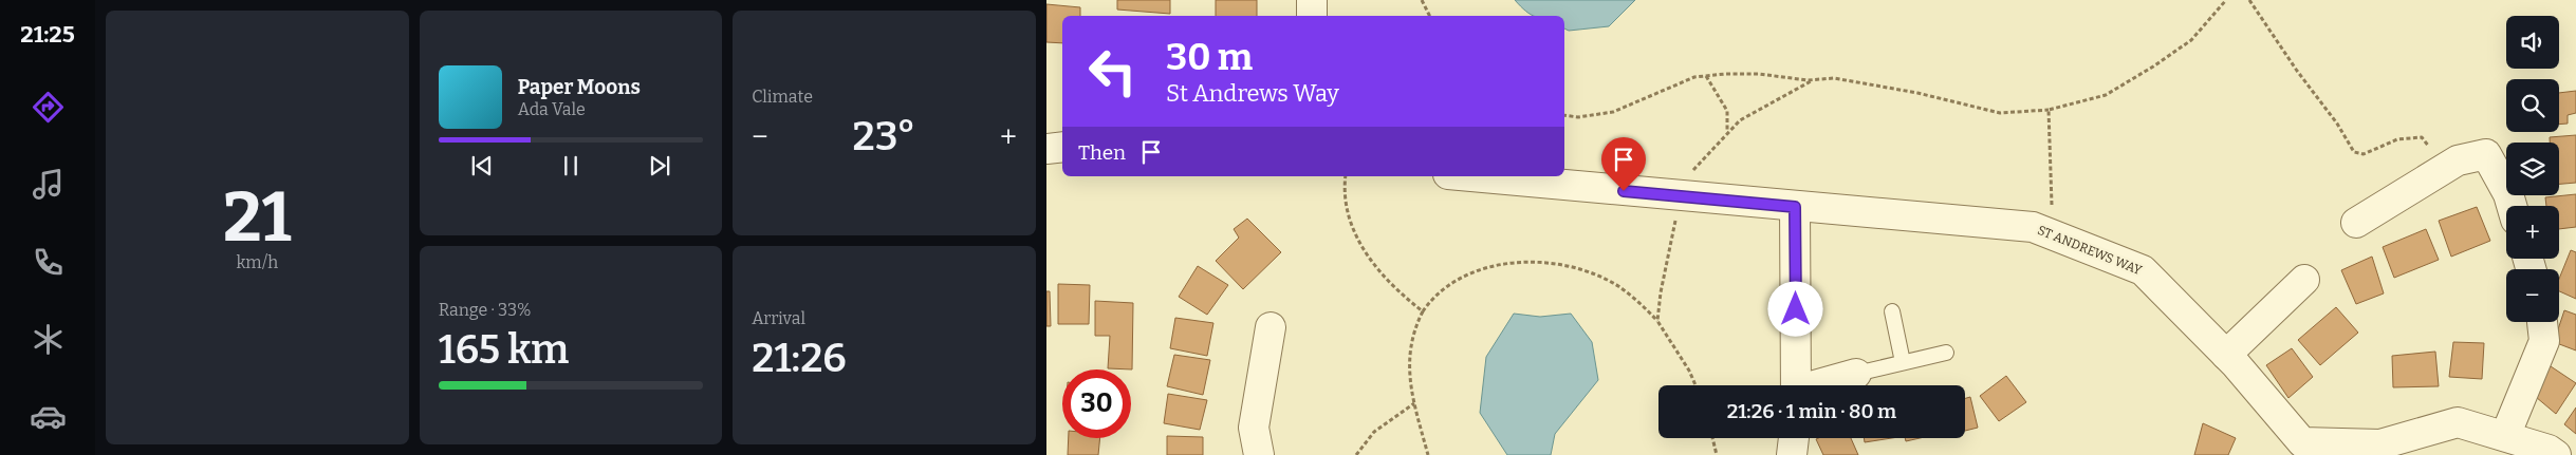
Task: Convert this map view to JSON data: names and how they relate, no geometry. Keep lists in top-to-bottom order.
{
  "streets": {
    "street": ["ST ANDREWS WAY"]
  },
  "page": {
    "tabs": "21:25",
    "tile": [
      ["21", "km/h"],
      "Climate",
      ["Range · 33%", "165 km"],
      ["Arrival", "21:26"]
    ],
    "map_buttons": ["+", "−"],
    "turn": ["30 m", "St Andrews Way"],
    "song": ["Paper Moons", "Ada Vale"],
    "heat": ["−", "23°", "+"],
    "then": "Then",
    "limit": "30",
    "trip": "21:26 · 1 min · 80 m"
  }
}
